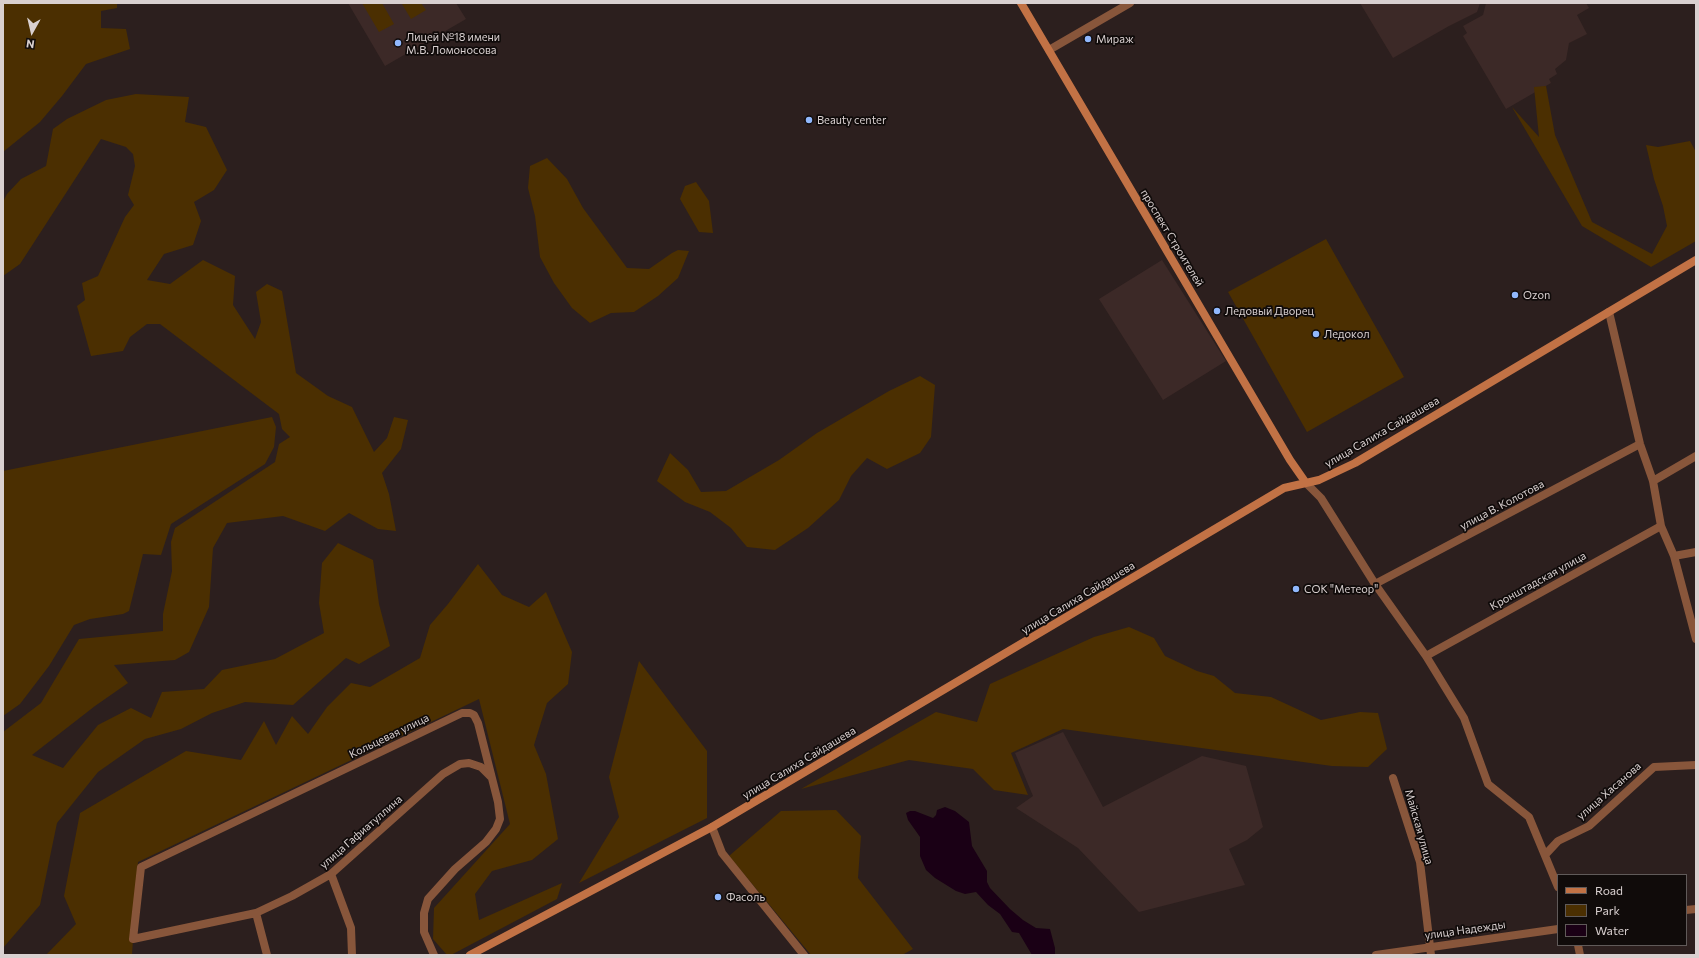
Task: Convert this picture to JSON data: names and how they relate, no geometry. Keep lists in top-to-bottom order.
{
  "streets": {
    "street": [
      "проспект Строителей",
      "улица Салиха Сайдашева",
      "улица В. Колотова",
      "Кронштадская улица",
      "Кольцевая улица",
      "улица Хасанова",
      "Майская улица",
      "улица Гафиатуллина",
      "улица Надежды"
    ]
  },
  "crossings": [
    ["проспект Строителей", "улица Салиха Сайдашева"],
    ["Кольцевая улица", "улица Гафиатуллина"],
    ["Майская улица", "улица Надежды"]
  ],
  "places": [
    "Мираж",
    "Лицей №18 имени М.В. Ломоносова",
    "Beauty center",
    "Ozon",
    "Ледовый Дворец",
    "Ледокол",
    "СОК \"Метеор\"",
    "Фасоль"
  ],
  "legend": ["Road", "Park", "Water"],
  "north": "bottom"
}
